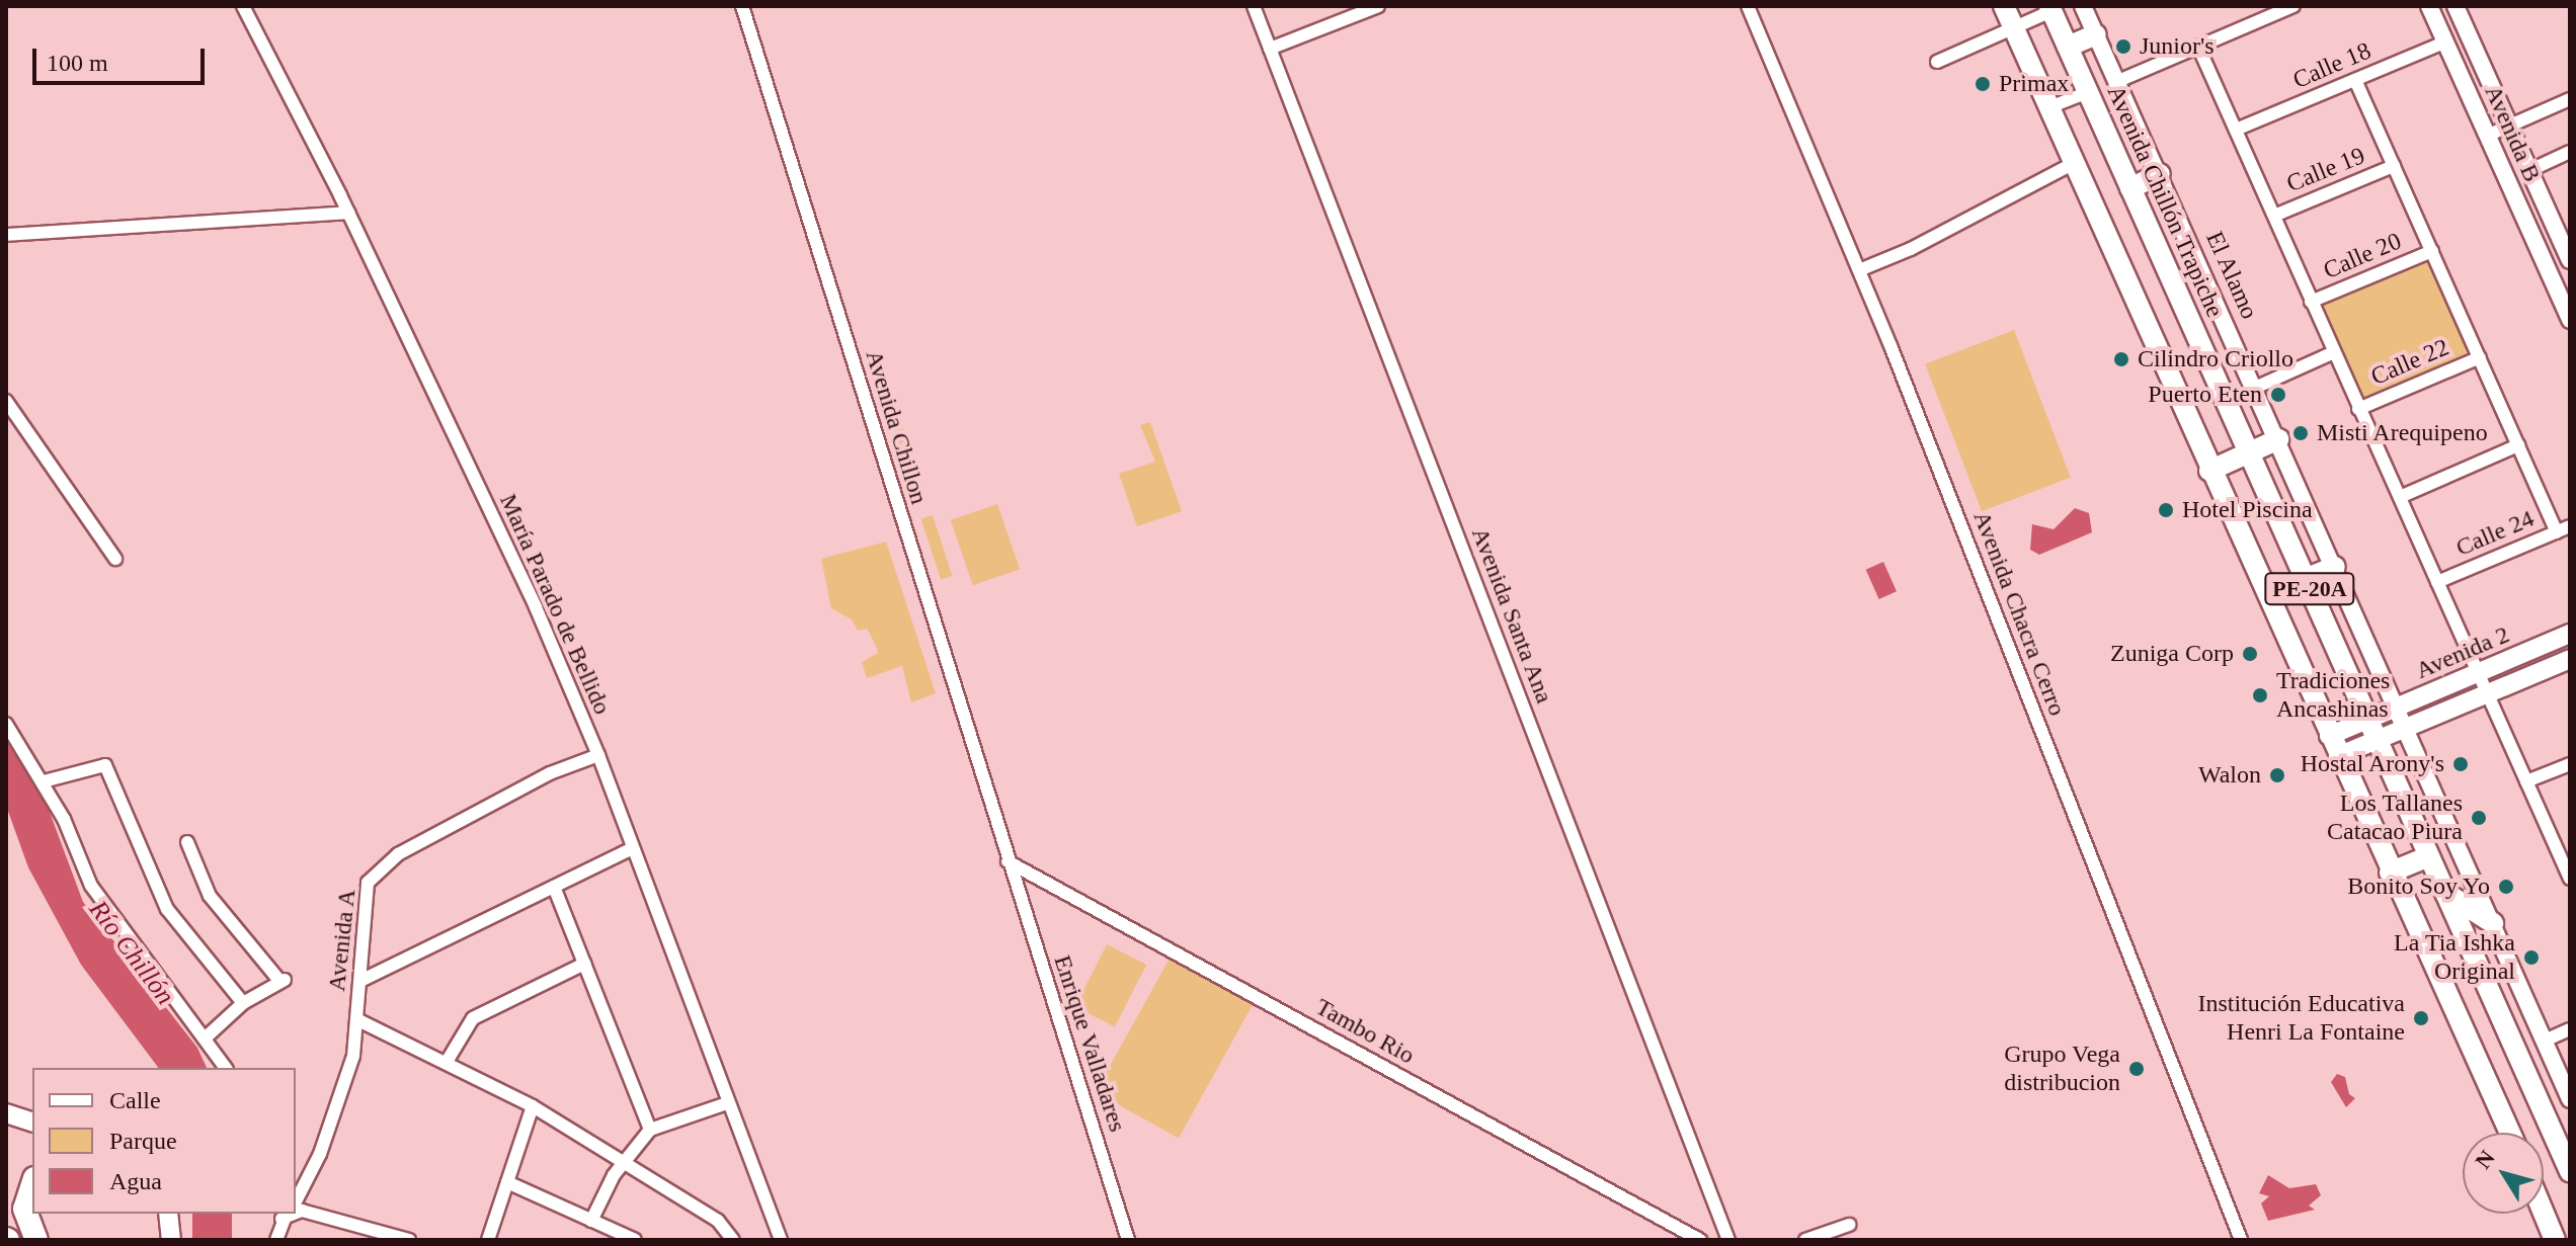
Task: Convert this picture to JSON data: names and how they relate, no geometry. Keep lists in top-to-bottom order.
{
  "streets": {
    "main road": ["Avenida Chillón Trapiche", "PE-20A", "Avenida 2"],
    "street": [
      "Calle 18",
      "Avenida B",
      "Calle 19",
      "Calle 20",
      "El Alamo",
      "Calle 22",
      "Avenida Chillon",
      "Calle 24",
      "María Parado de Bellido",
      "Avenida Chacra Cerro",
      "Avenida Santa Ana",
      "Avenida A",
      "Tambo Rio",
      "Enrique Valladares"
    ]
  },
  "crossings": [
    ["Calle 18", "Avenida B"],
    ["Avenida Chillón Trapiche", "Avenida 2"],
    ["El Alamo", "Avenida 2"],
    ["Avenida Chillon", "Tambo Rio"],
    ["Avenida Chillon", "Enrique Valladares"],
    ["PE-20A", "Avenida 2"],
    ["María Parado de Bellido", "Avenida A"],
    ["Tambo Rio", "Enrique Valladares"]
  ],
  "water": ["Río Chillón"],
  "places": [
    "Junior's",
    "Primax",
    "Cilindro Criollo",
    "Puerto Eten",
    "Misti Arequipeno",
    "Hotel Piscina",
    "Zuniga Corp",
    "Tradiciones Ancashinas",
    "Hostal Arony's",
    "Walon",
    "Los Tallanes Catacao Piura",
    "Bonito Soy Yo",
    "La Tia Ishka Original",
    "Institución Educativa Henri La Fontaine",
    "Grupo Vega distribucion"
  ],
  "legend": ["Calle", "Parque", "Agua"],
  "scale_bar": "100 m",
  "north": "top left"
}
